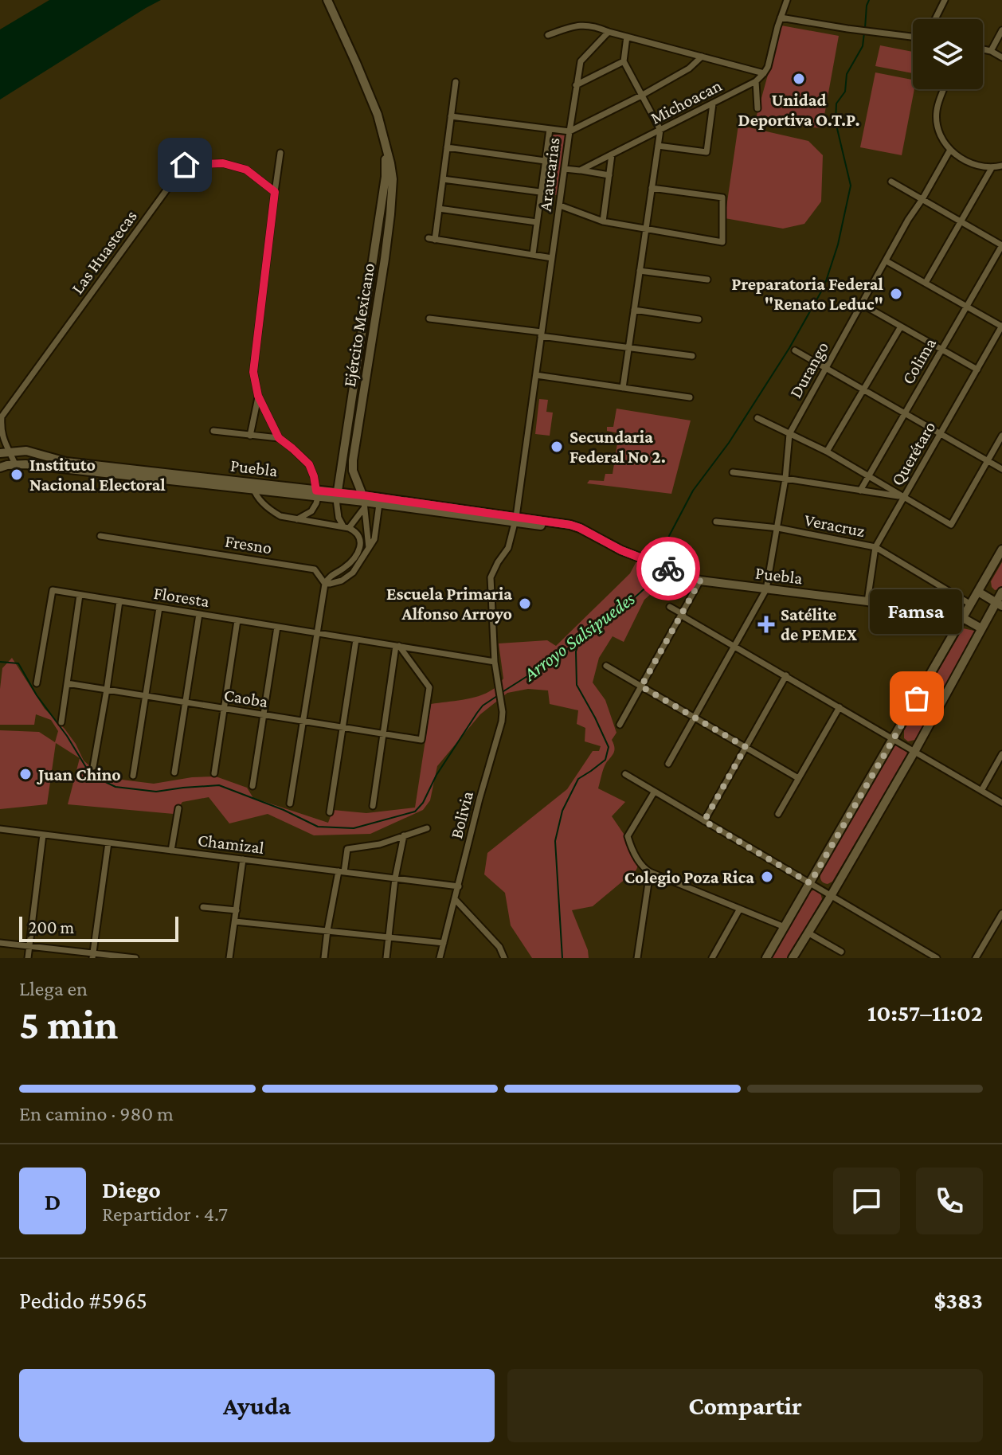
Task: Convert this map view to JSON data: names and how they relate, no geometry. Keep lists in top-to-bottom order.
{
  "streets": {
    "main road": ["Ejército Mexicano", "Puebla"],
    "street": [
      "Michoacan",
      "Araucarias",
      "Las Huastecas",
      "Colima",
      "Durango",
      "Querétaro",
      "Veracruz",
      "Fresno",
      "Floresta",
      "Caoba",
      "Bolivia",
      "Chamizal"
    ]
  },
  "crossings": [
    ["Araucarias", "Puebla"],
    ["Araucarias", "Floresta"],
    ["Araucarias", "Bolivia"],
    ["Las Huastecas", "Puebla"],
    ["Ejército Mexicano", "Puebla"],
    ["Durango", "Puebla"],
    ["Durango", "Veracruz"],
    ["Querétaro", "Puebla"],
    ["Querétaro", "Veracruz"],
    ["Floresta", "Caoba"],
    ["Floresta", "Bolivia"],
    ["Bolivia", "Chamizal"]
  ],
  "water": ["Arroyo Salsipuedes"],
  "places": {
    "other": [
      "Unidad Deportiva O.T.P.",
      "Preparatoria Federal \"Renato Leduc\"",
      "Secundaria Federal No 2.",
      "Instituto Nacional Electoral",
      "Escuela Primaria Alfonso Arroyo",
      "Famsa",
      "Juan Chino",
      "Colegio Poza Rica"
    ],
    "health": ["Satélite de PEMEX"]
  },
  "scale_bar": "200 m",
  "page": {
    "bubble": "Famsa",
    "scale": "200 m",
    "heading": ["5 min", "Llega en", "10:57–11:02"],
    "panel": [
      "Diego",
      "Repartidor · 4.7",
      "Pedido #5965",
      "$383"
    ],
    "bar": "En camino · 980 m",
    "round": "D",
    "buttons": ["Ayuda", "Compartir"]
  }
}
